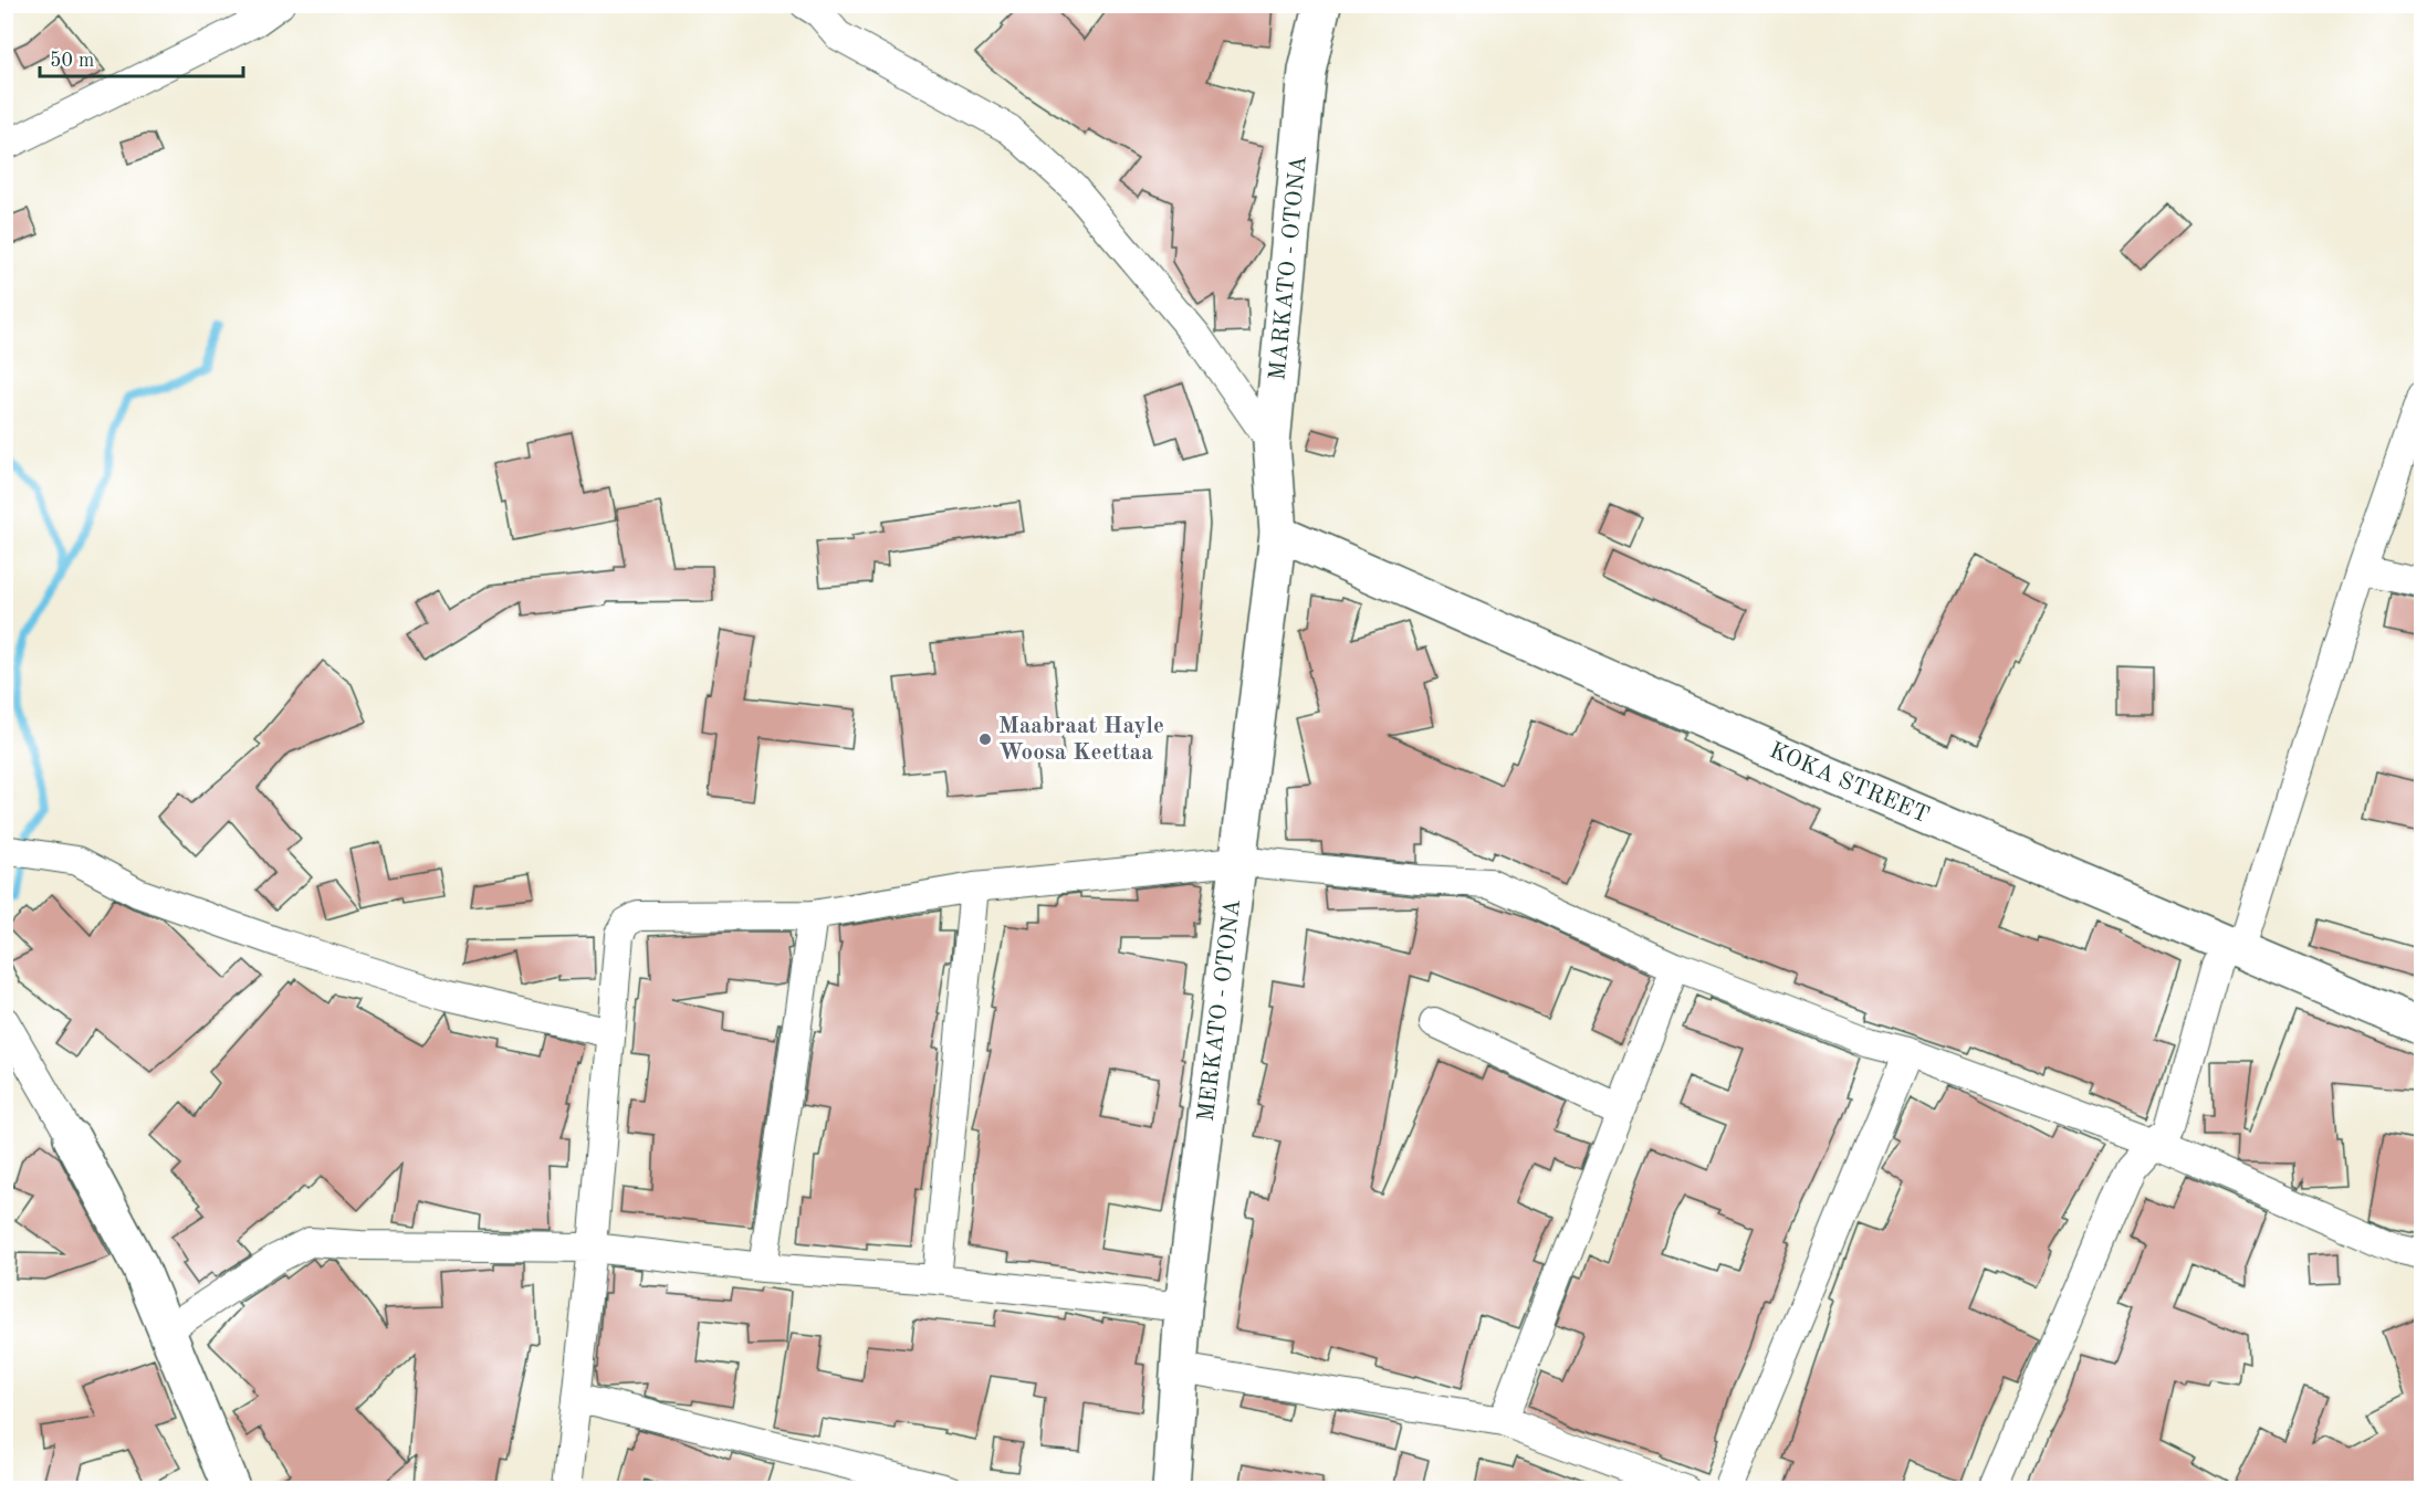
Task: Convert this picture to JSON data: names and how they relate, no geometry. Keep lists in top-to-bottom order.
{
  "streets": {
    "main road": ["MARKATO - OTONA", "KOKA STREET", "MERKATO - OTONA"]
  },
  "crossings": [
    ["MARKATO - OTONA", "KOKA STREET"],
    ["MARKATO - OTONA", "MERKATO - OTONA"],
    ["KOKA STREET", "MERKATO - OTONA"]
  ],
  "places": ["Maabraat Hayle Woosa Keettaa"],
  "scale_bar": "50 m"
}
